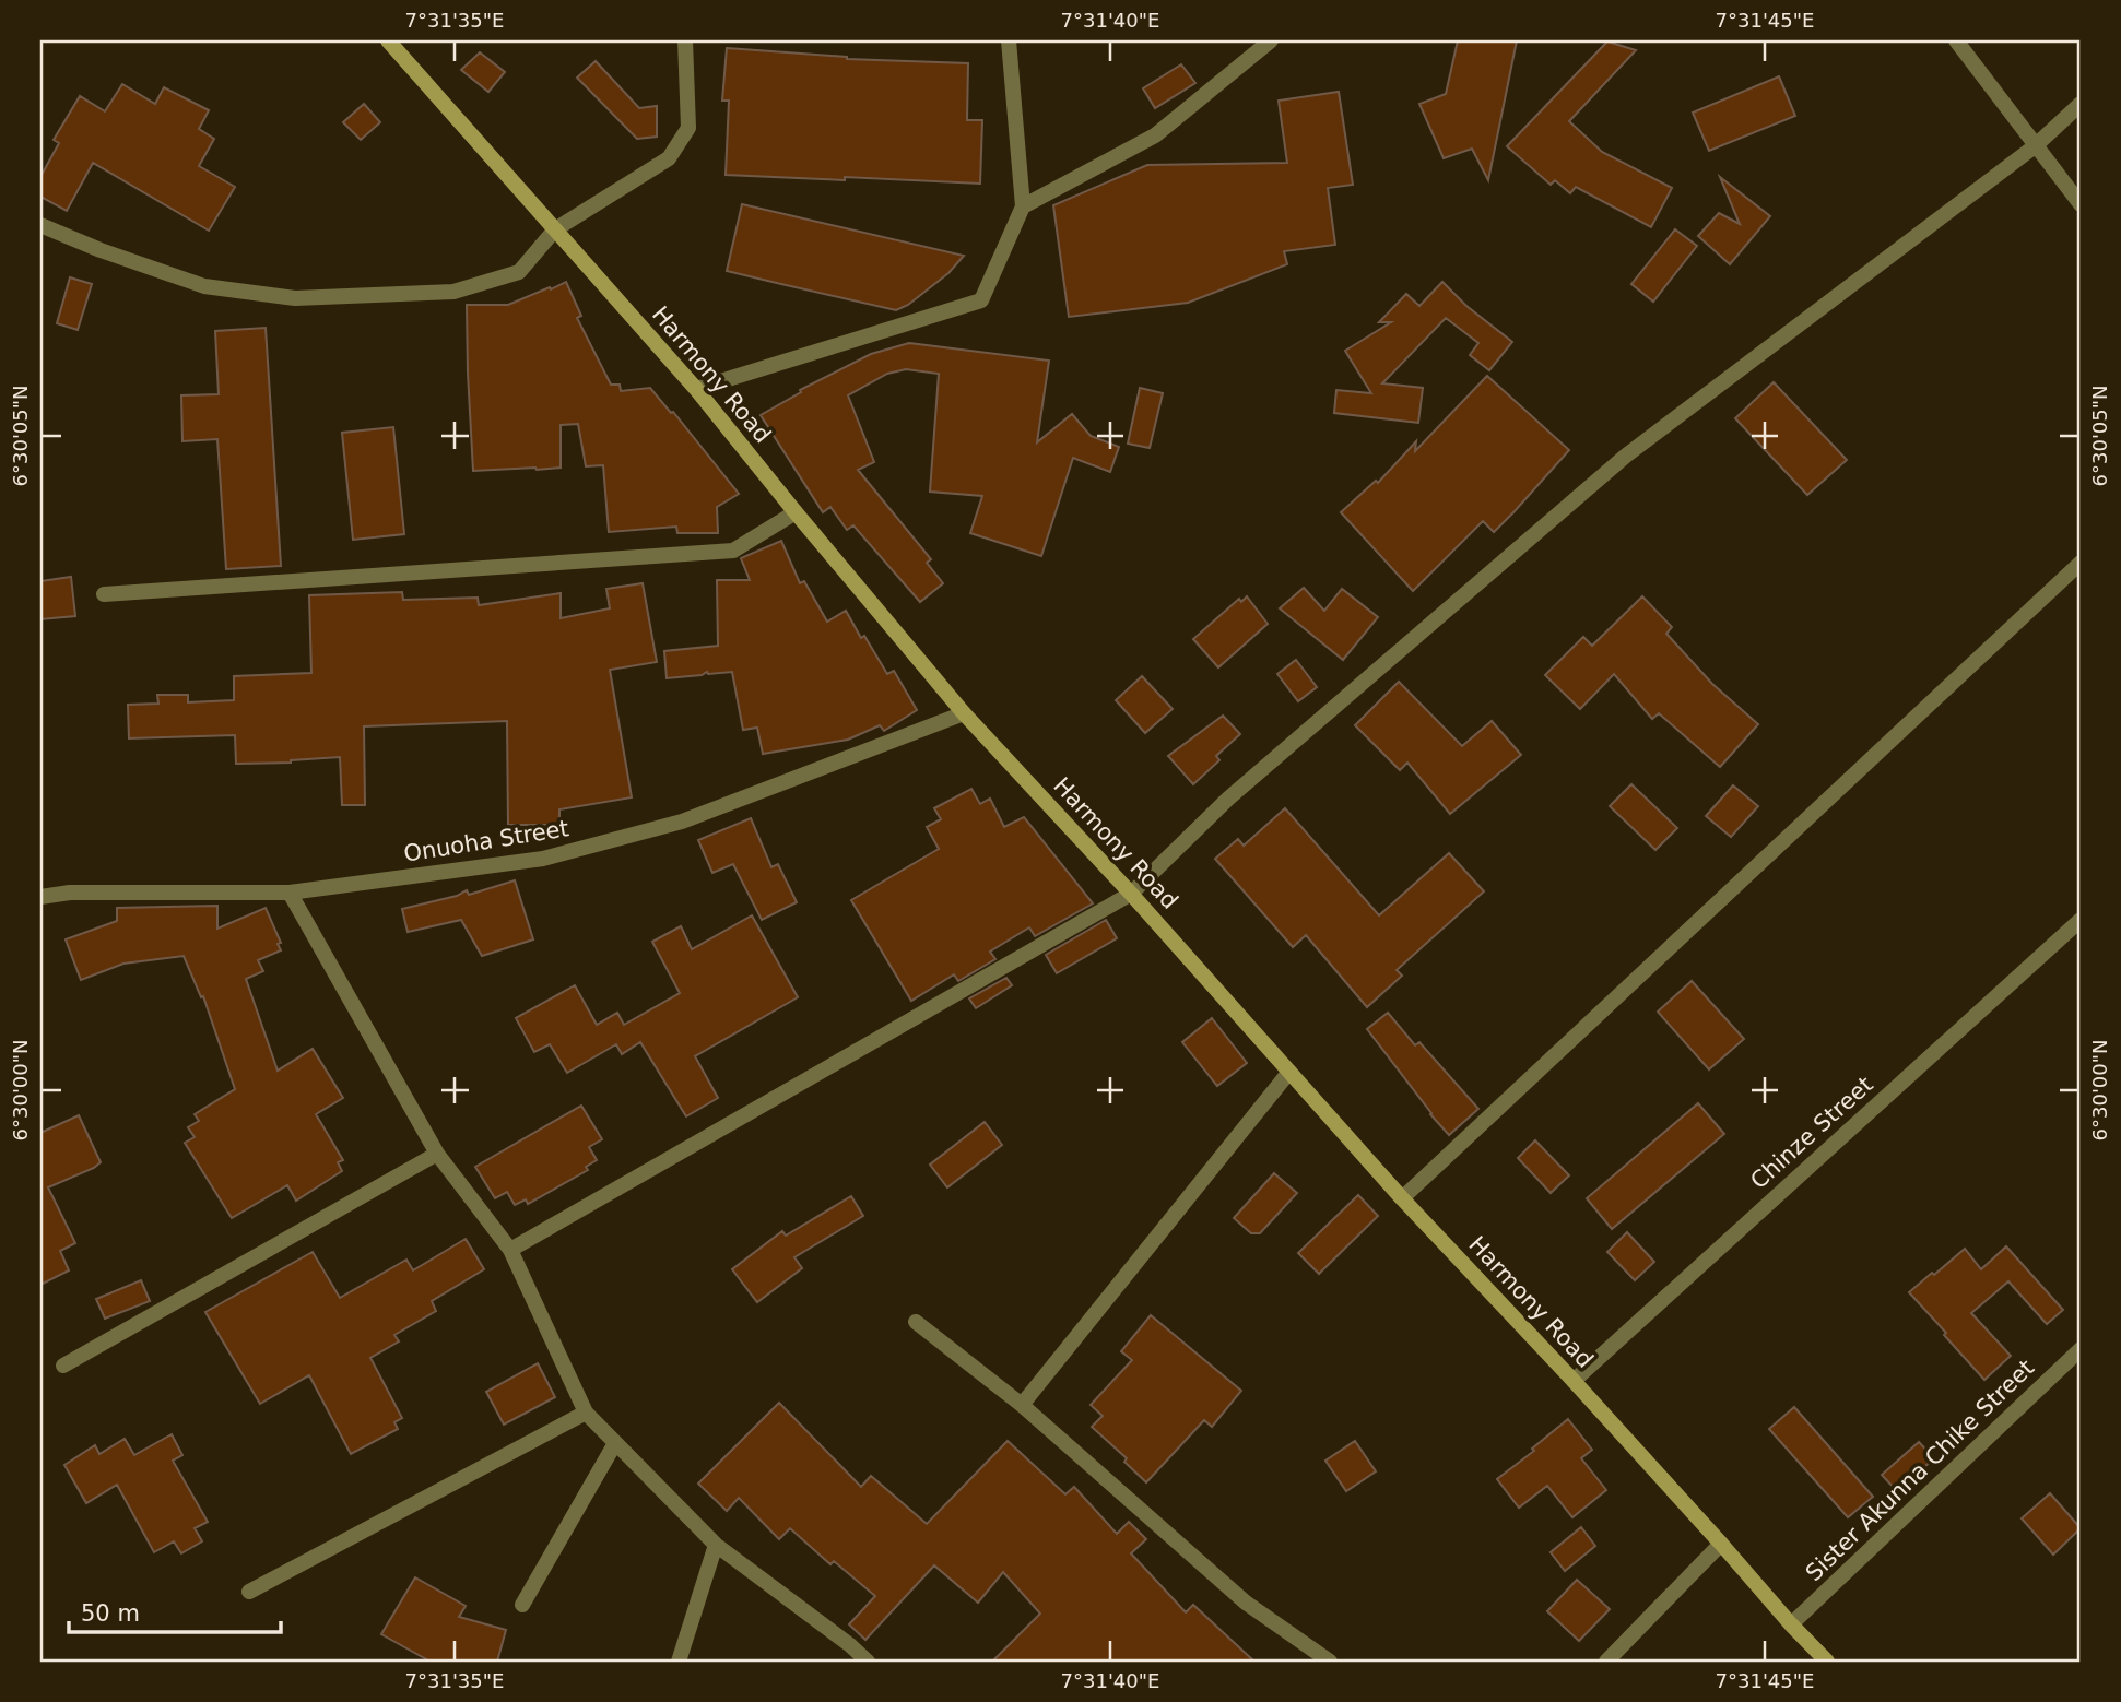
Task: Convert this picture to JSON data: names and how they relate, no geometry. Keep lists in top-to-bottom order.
{
  "streets": {
    "main road": ["Harmony Road"],
    "street": ["Onuoha Street", "Chinze Street", "Sister Akunna Chike Street"]
  },
  "crossings": [
    ["Harmony Road", "Onuoha Street"],
    ["Harmony Road", "Chinze Street"],
    ["Harmony Road", "Sister Akunna Chike Street"]
  ],
  "scale_bar": "50 m",
  "coordinates": [
    "7°31'35\"E",
    "7°31'40\"E",
    "7°31'45\"E",
    "6°30'05\"N",
    "6°30'00\"N"
  ]
}
